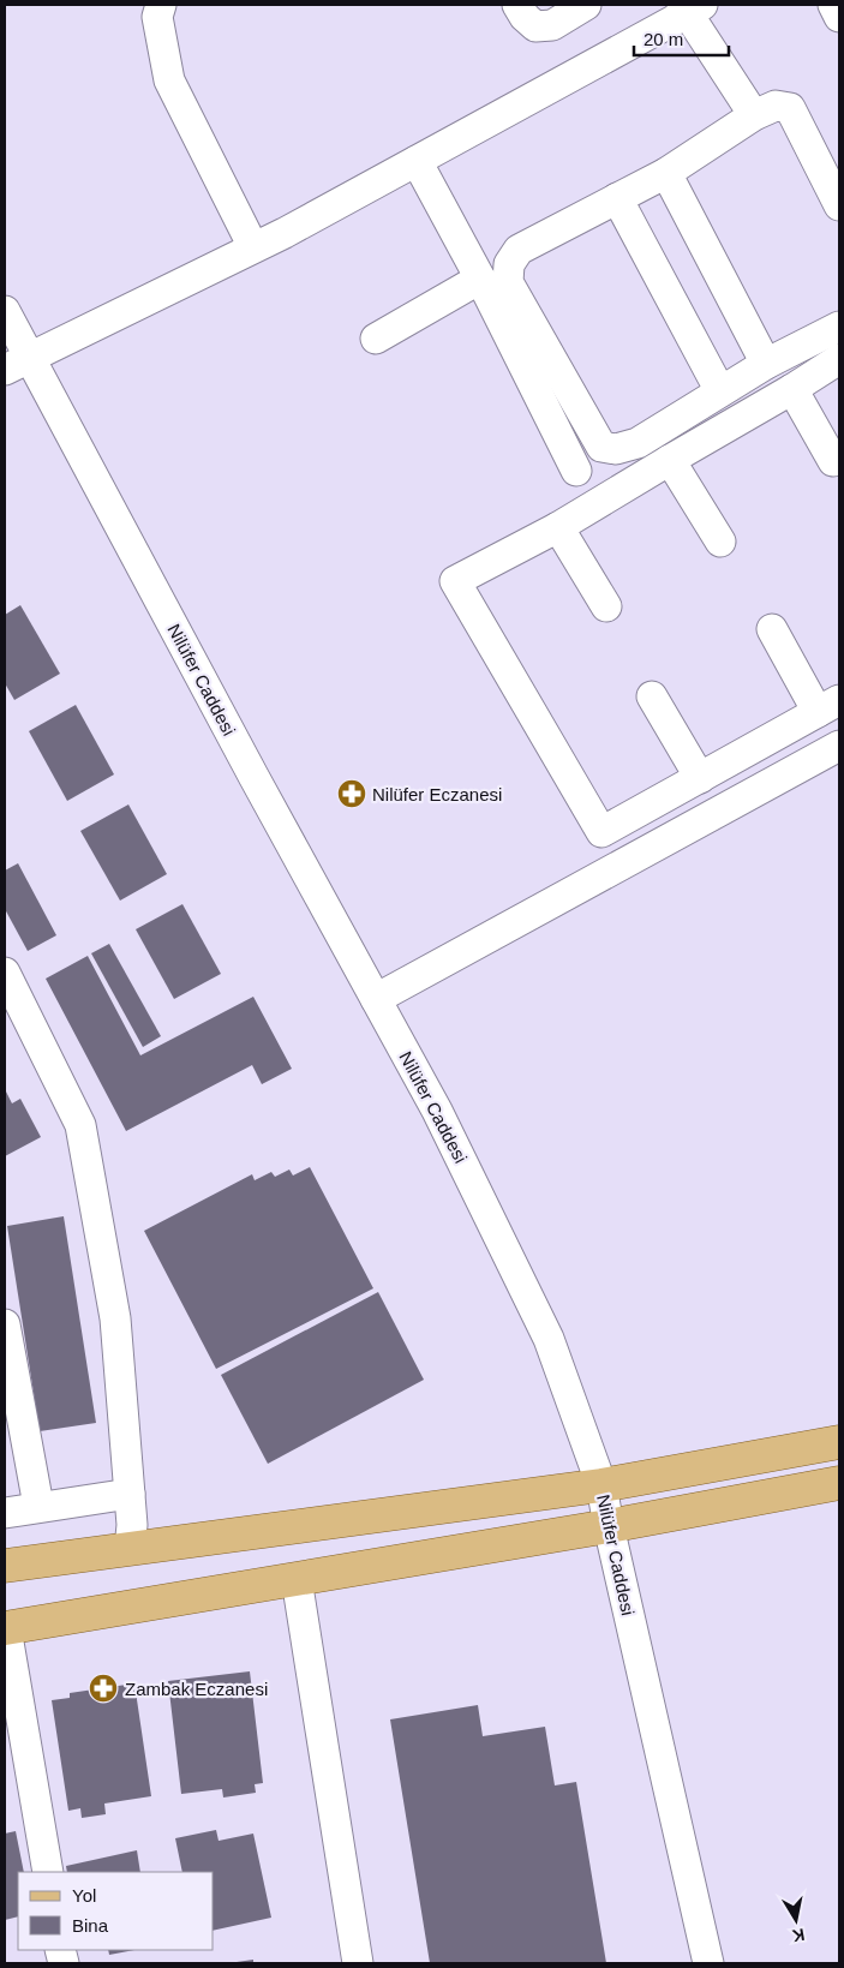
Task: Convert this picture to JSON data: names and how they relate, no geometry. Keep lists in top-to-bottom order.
{
  "streets": {
    "street": ["Nilüfer Caddesi"]
  },
  "places": {
    "pharmacy": ["Nilüfer Eczanesi", "Zambak Eczanesi"]
  },
  "legend": ["Yol", "Bina"],
  "scale_bar": "20 m",
  "north": "bottom"
}
